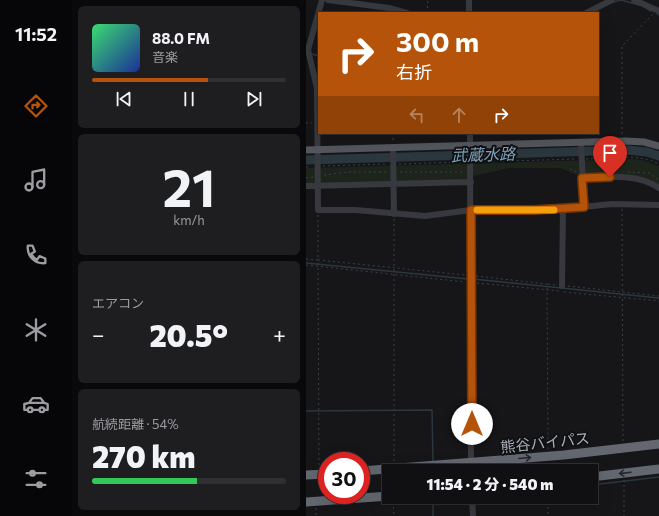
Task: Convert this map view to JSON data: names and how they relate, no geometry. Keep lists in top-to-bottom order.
{
  "streets": {
    "highway": ["熊谷バイパス"]
  },
  "water": ["武蔵水路"],
  "page": {
    "tabs": "11:52",
    "turn": ["300 m", "右折"],
    "song": ["88.0 FM", "音楽"],
    "tile": [
      ["21", "km/h"],
      "エアコン",
      ["航続距離 · 54%", "270 km"]
    ],
    "heat": ["−", "20.5°", "+"],
    "limit": "30",
    "trip": "11:54 · 2 分 · 540 m"
  }
}
